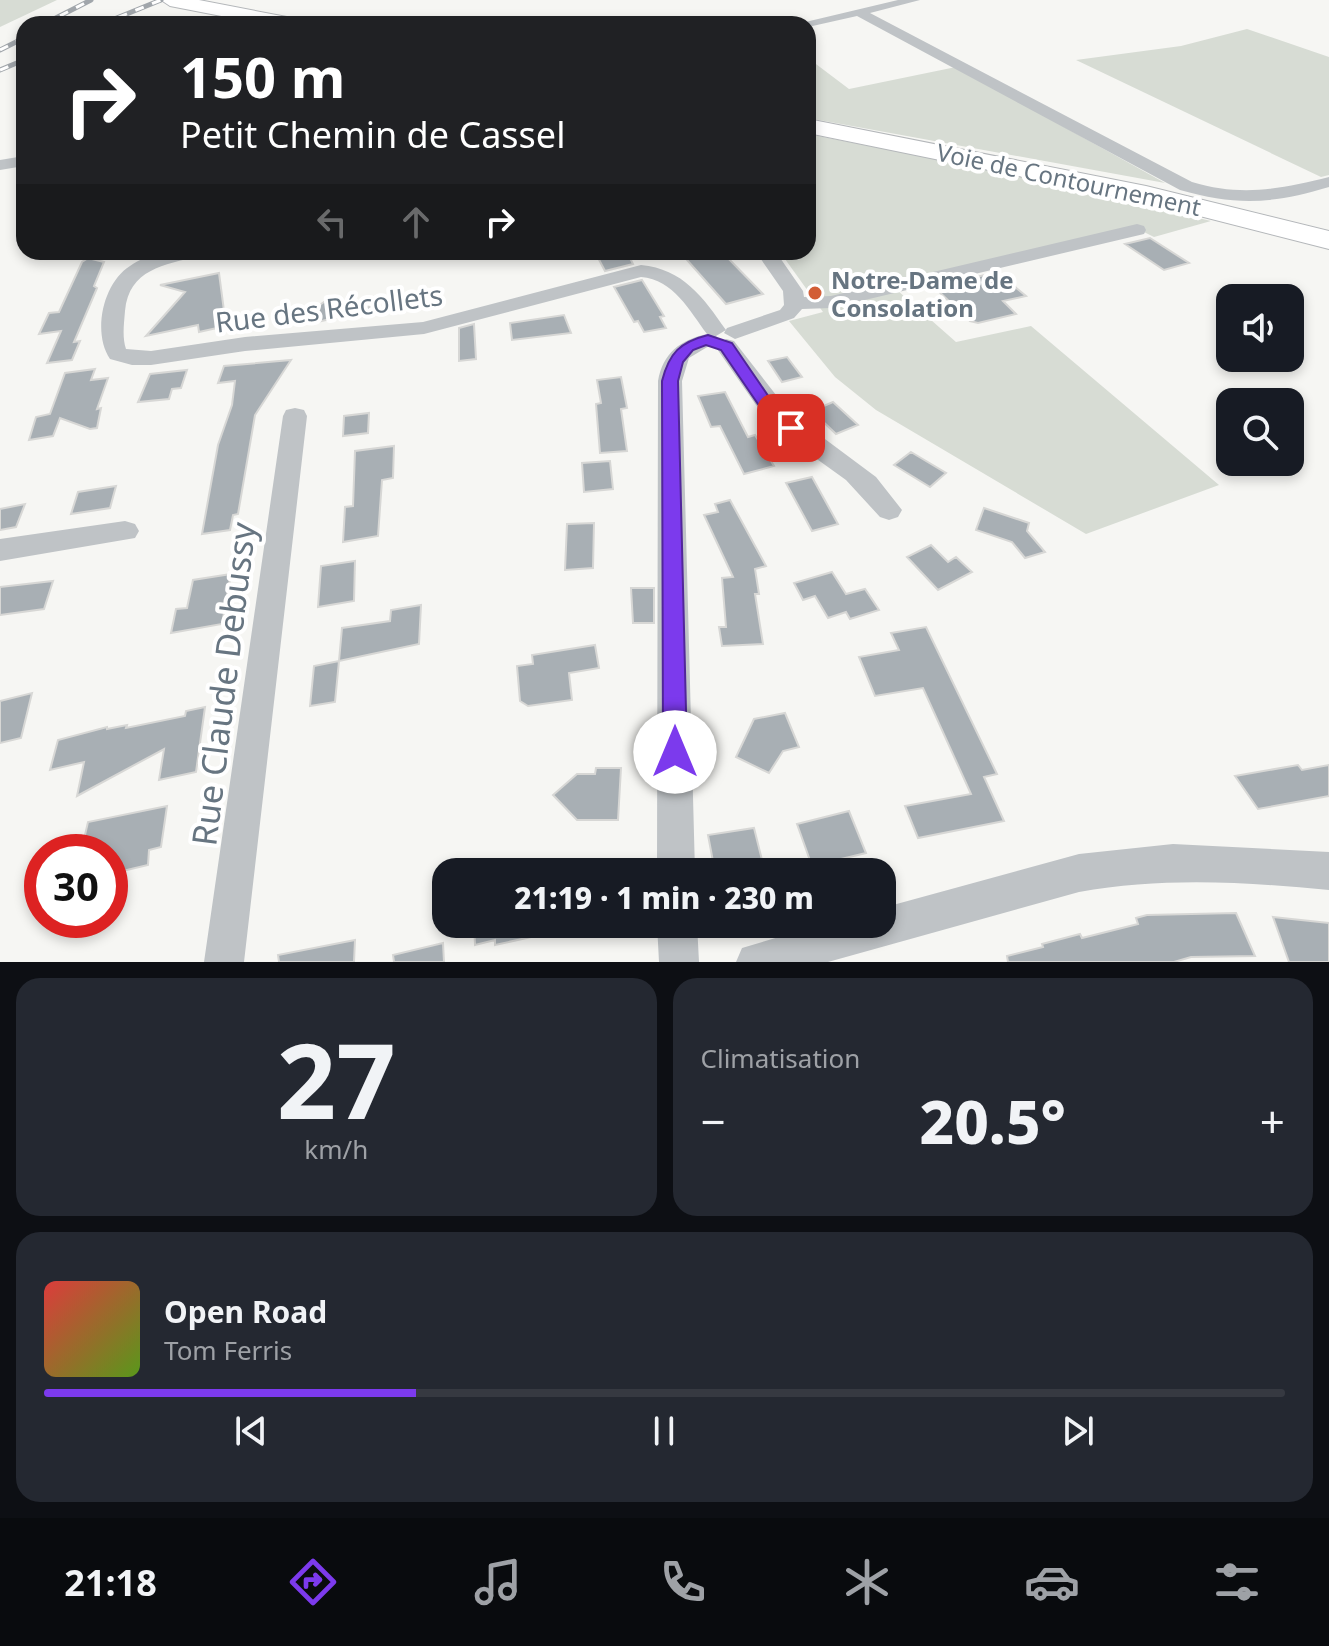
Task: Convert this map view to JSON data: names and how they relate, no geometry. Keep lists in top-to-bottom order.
{
  "streets": {
    "highway": ["Voie de Contournement"],
    "street": ["Rue des Récollets", "Rue Claude Debussy"]
  },
  "places": ["Notre-Dame de Consolation"],
  "page": {
    "turn": ["150 m", "Petit Chemin de Cassel"],
    "limit": "30",
    "trip": "21:19 · 1 min · 230 m",
    "tile": [
      ["27", "km/h"],
      "Climatisation"
    ],
    "heat": ["−", "20.5°", "+"],
    "song": ["Open Road", "Tom Ferris"],
    "tabs": "21:18"
  }
}
